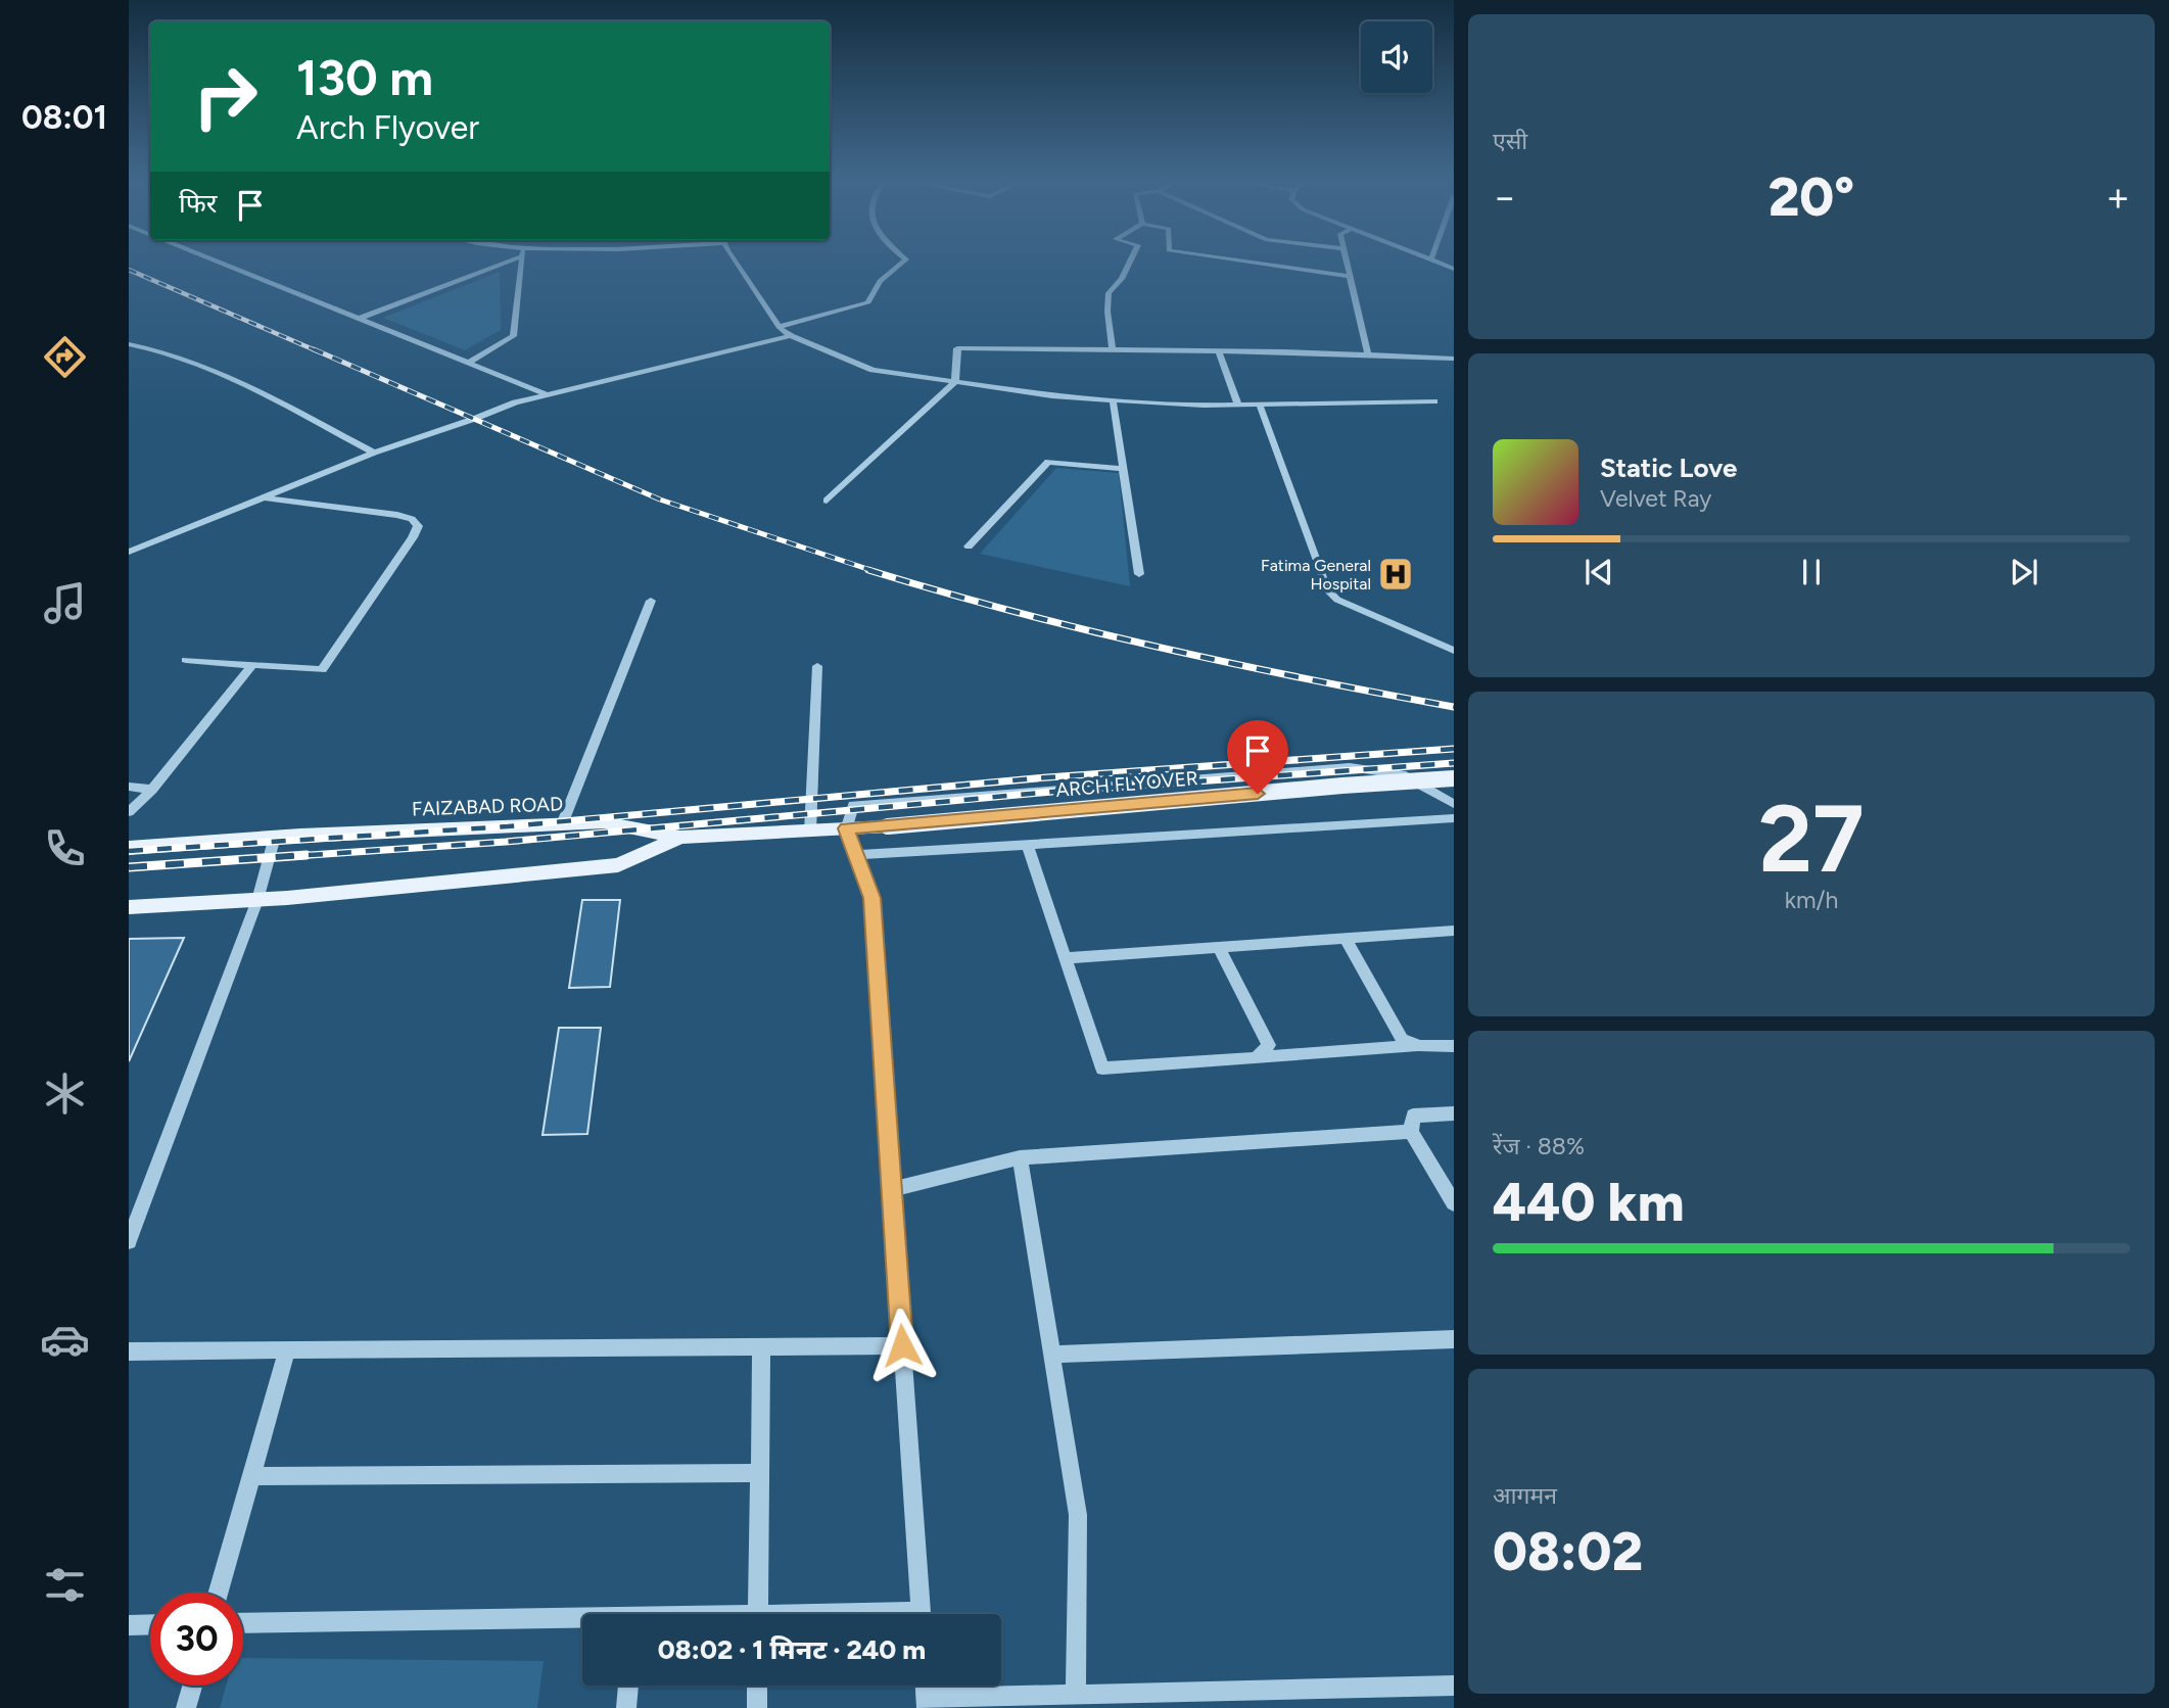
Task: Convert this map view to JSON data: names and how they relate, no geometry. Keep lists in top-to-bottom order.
{
  "streets": {
    "main road": ["ARCH FLYOVER", "FAIZABAD ROAD"]
  },
  "crossings": [
    ["ARCH FLYOVER", "FAIZABAD ROAD"]
  ],
  "places": {
    "hospital": ["Fatima General Hospital"]
  },
  "page": {
    "tabs": "08:01",
    "tile": [
      "एसी",
      ["27", "km/h"],
      ["रेंज · 88%", "440 km"],
      ["आगमन", "08:02"]
    ],
    "turn": ["130 m", "Arch Flyover"],
    "heat": ["−", "20°", "+"],
    "then": "फिर",
    "song": ["Static Love", "Velvet Ray"],
    "limit": "30",
    "trip": "08:02 · 1 मिनट · 240 m"
  }
}
